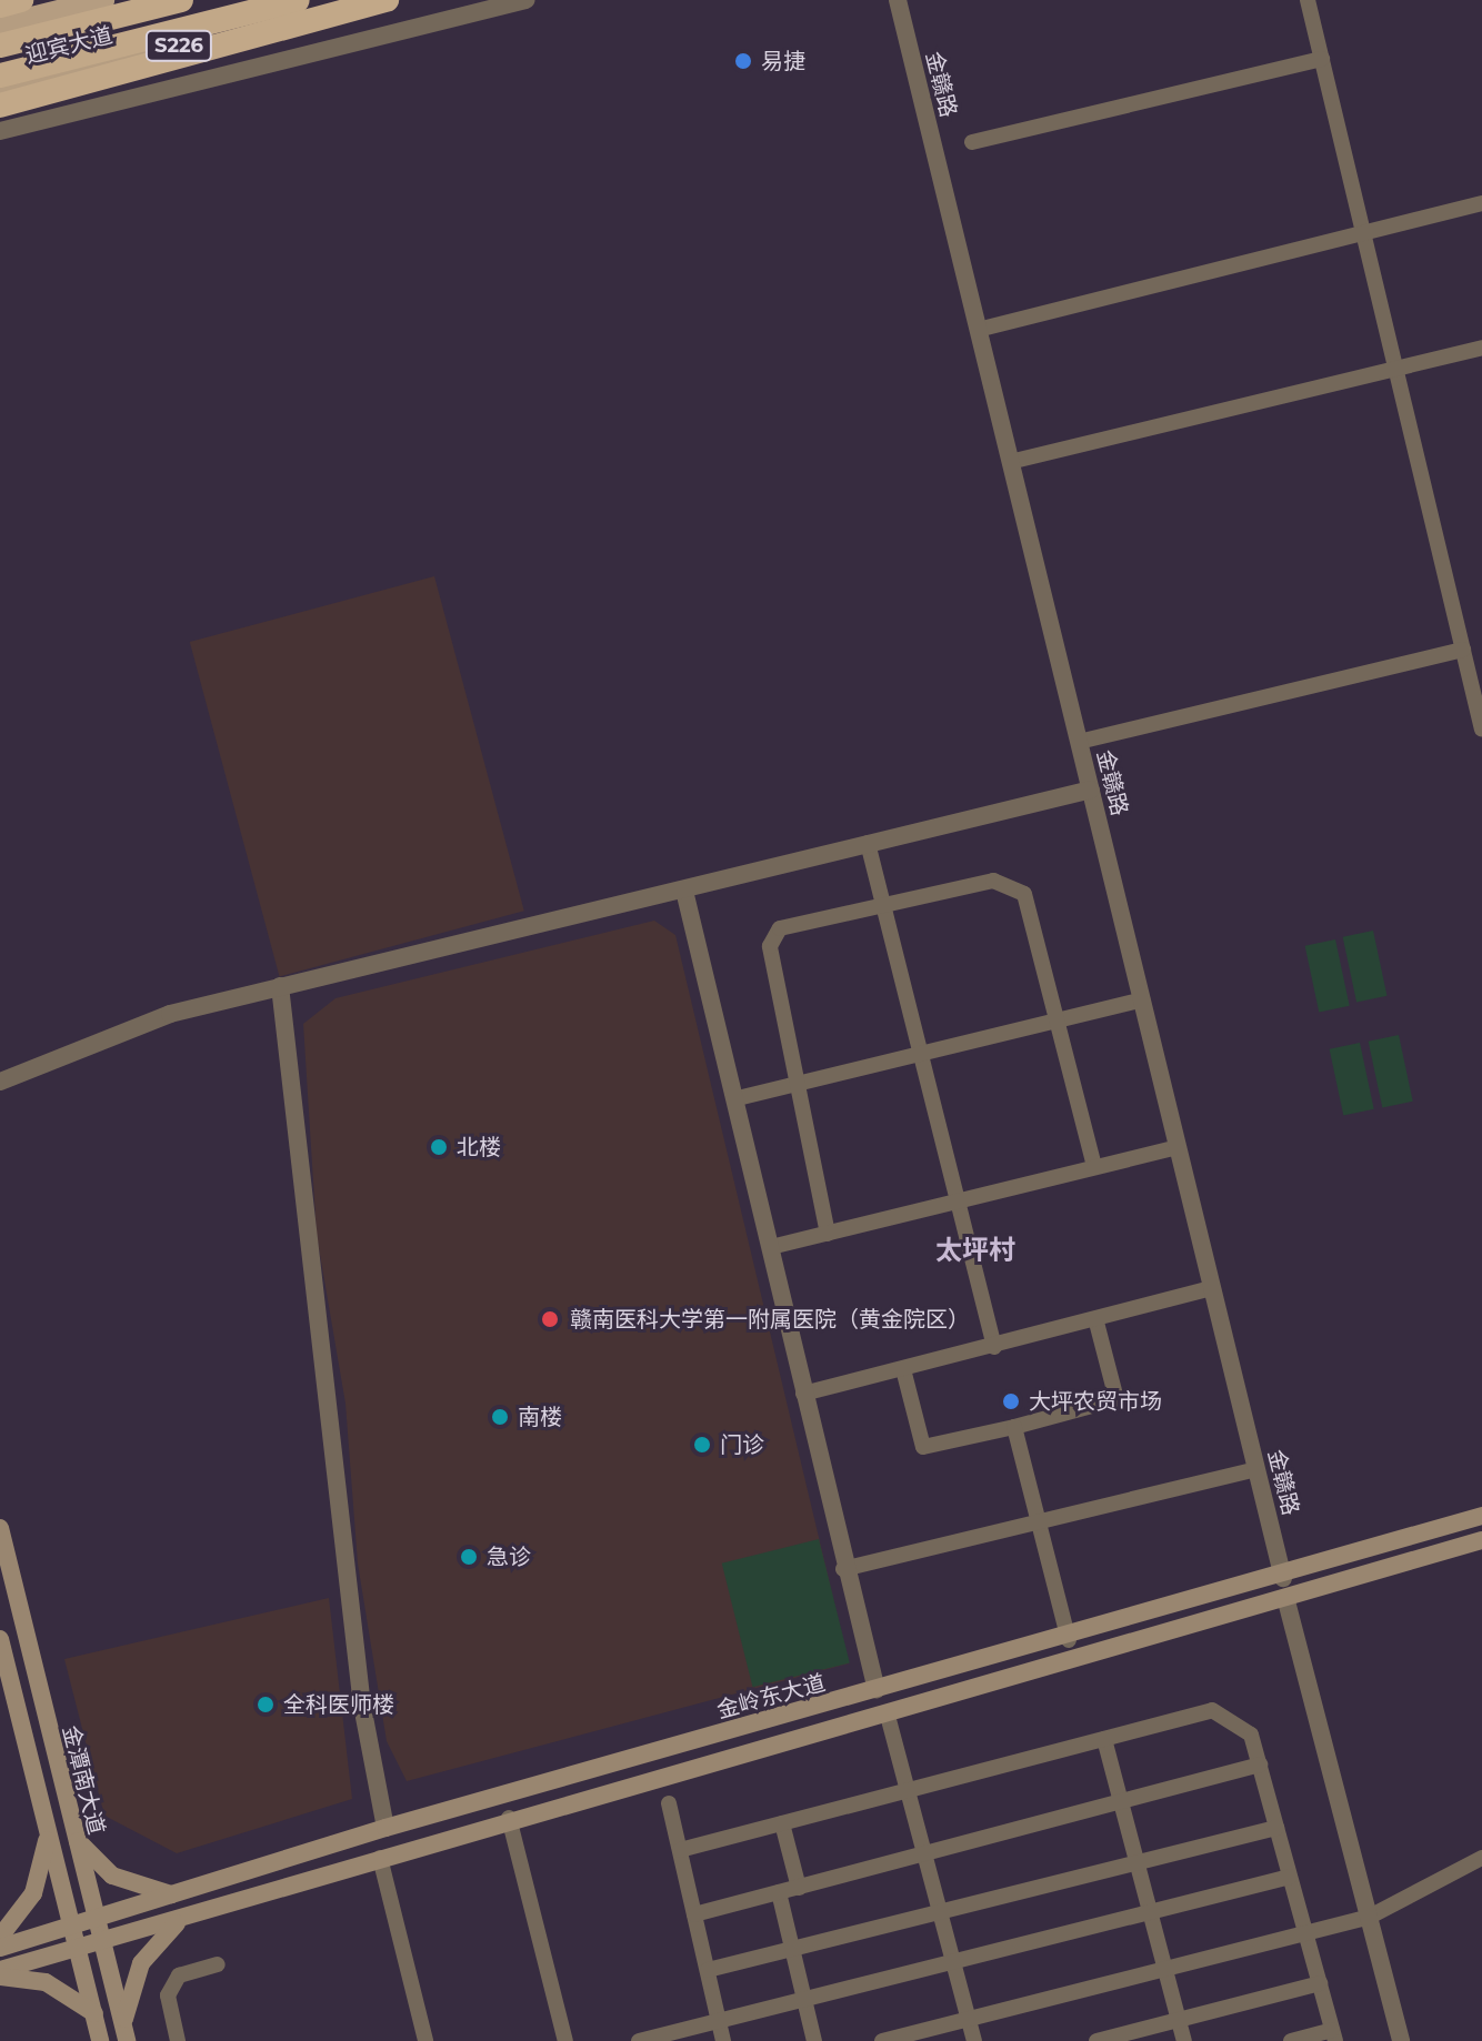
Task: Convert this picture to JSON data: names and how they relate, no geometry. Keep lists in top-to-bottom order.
{
  "streets": {
    "main road": [
      "迎宾大道",
      "S226",
      "金岭东大道",
      "金潭南大道"
    ],
    "street": ["金赣路"]
  },
  "crossings": [
    ["金赣路", "金岭东大道"],
    ["金岭东大道", "金潭南大道"]
  ],
  "districts": ["太坪村"],
  "places": [
    "易捷",
    "北楼",
    "赣南医科大学第一附属医院（黄金院区）",
    "大坪农贸市场",
    "南楼",
    "门诊",
    "急诊",
    "全科医师楼"
  ]
}
